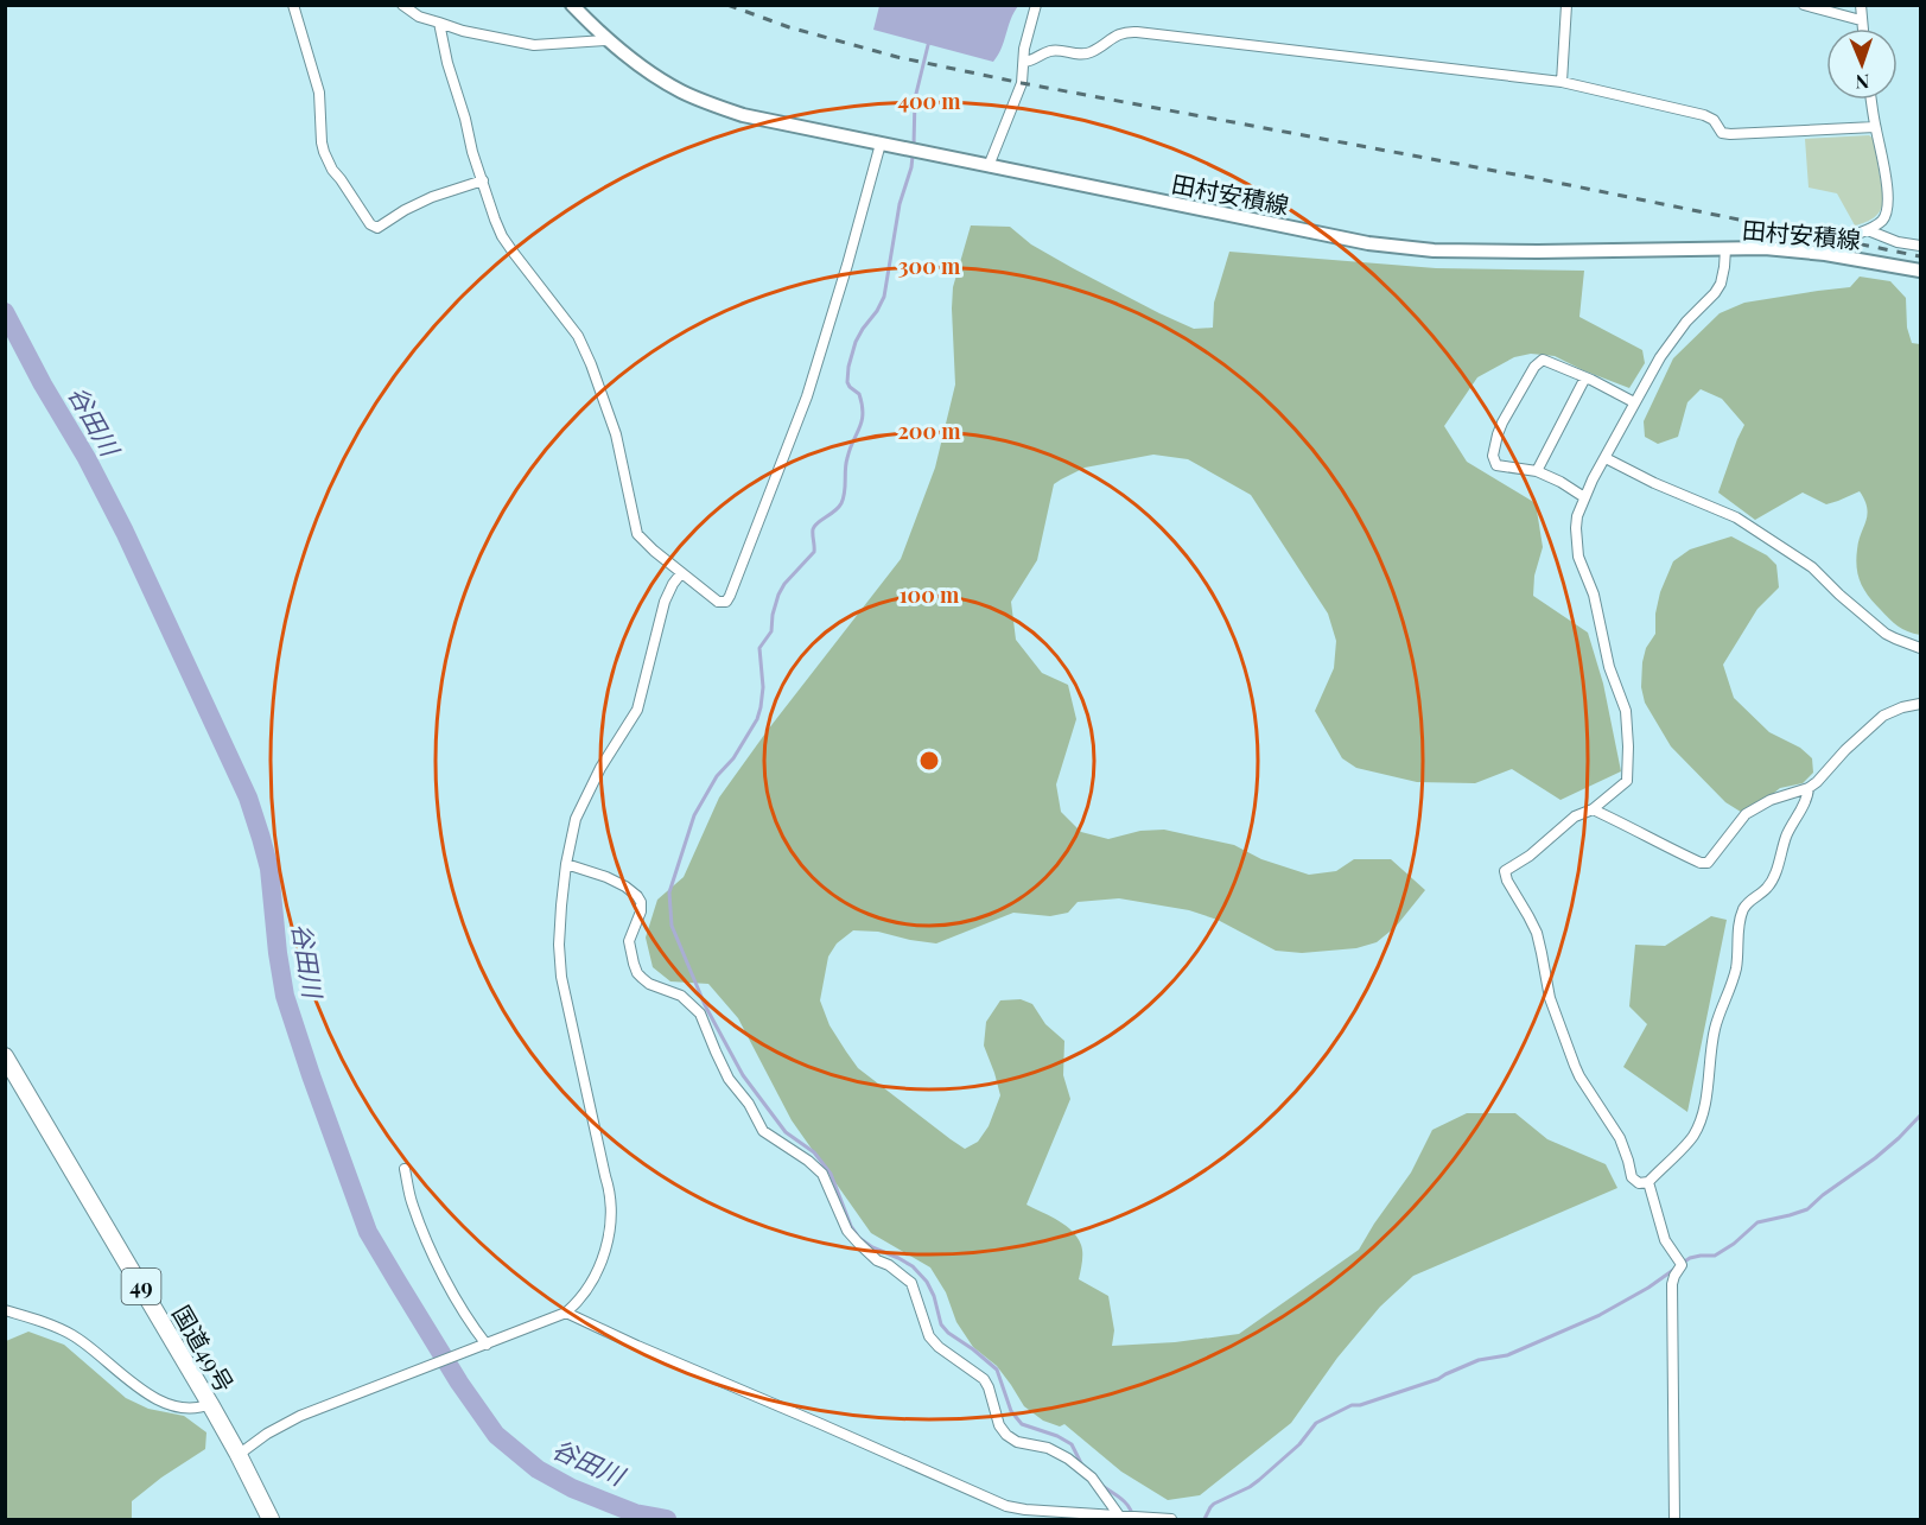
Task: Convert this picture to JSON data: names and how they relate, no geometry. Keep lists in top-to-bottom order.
{
  "streets": {
    "highway": ["49", "国道49号"],
    "main road": ["田村安積線"]
  },
  "water": ["谷田川"],
  "north": "bottom",
  "rings": [
    "400 m",
    "300 m",
    "200 m",
    "100 m"
  ]
}
